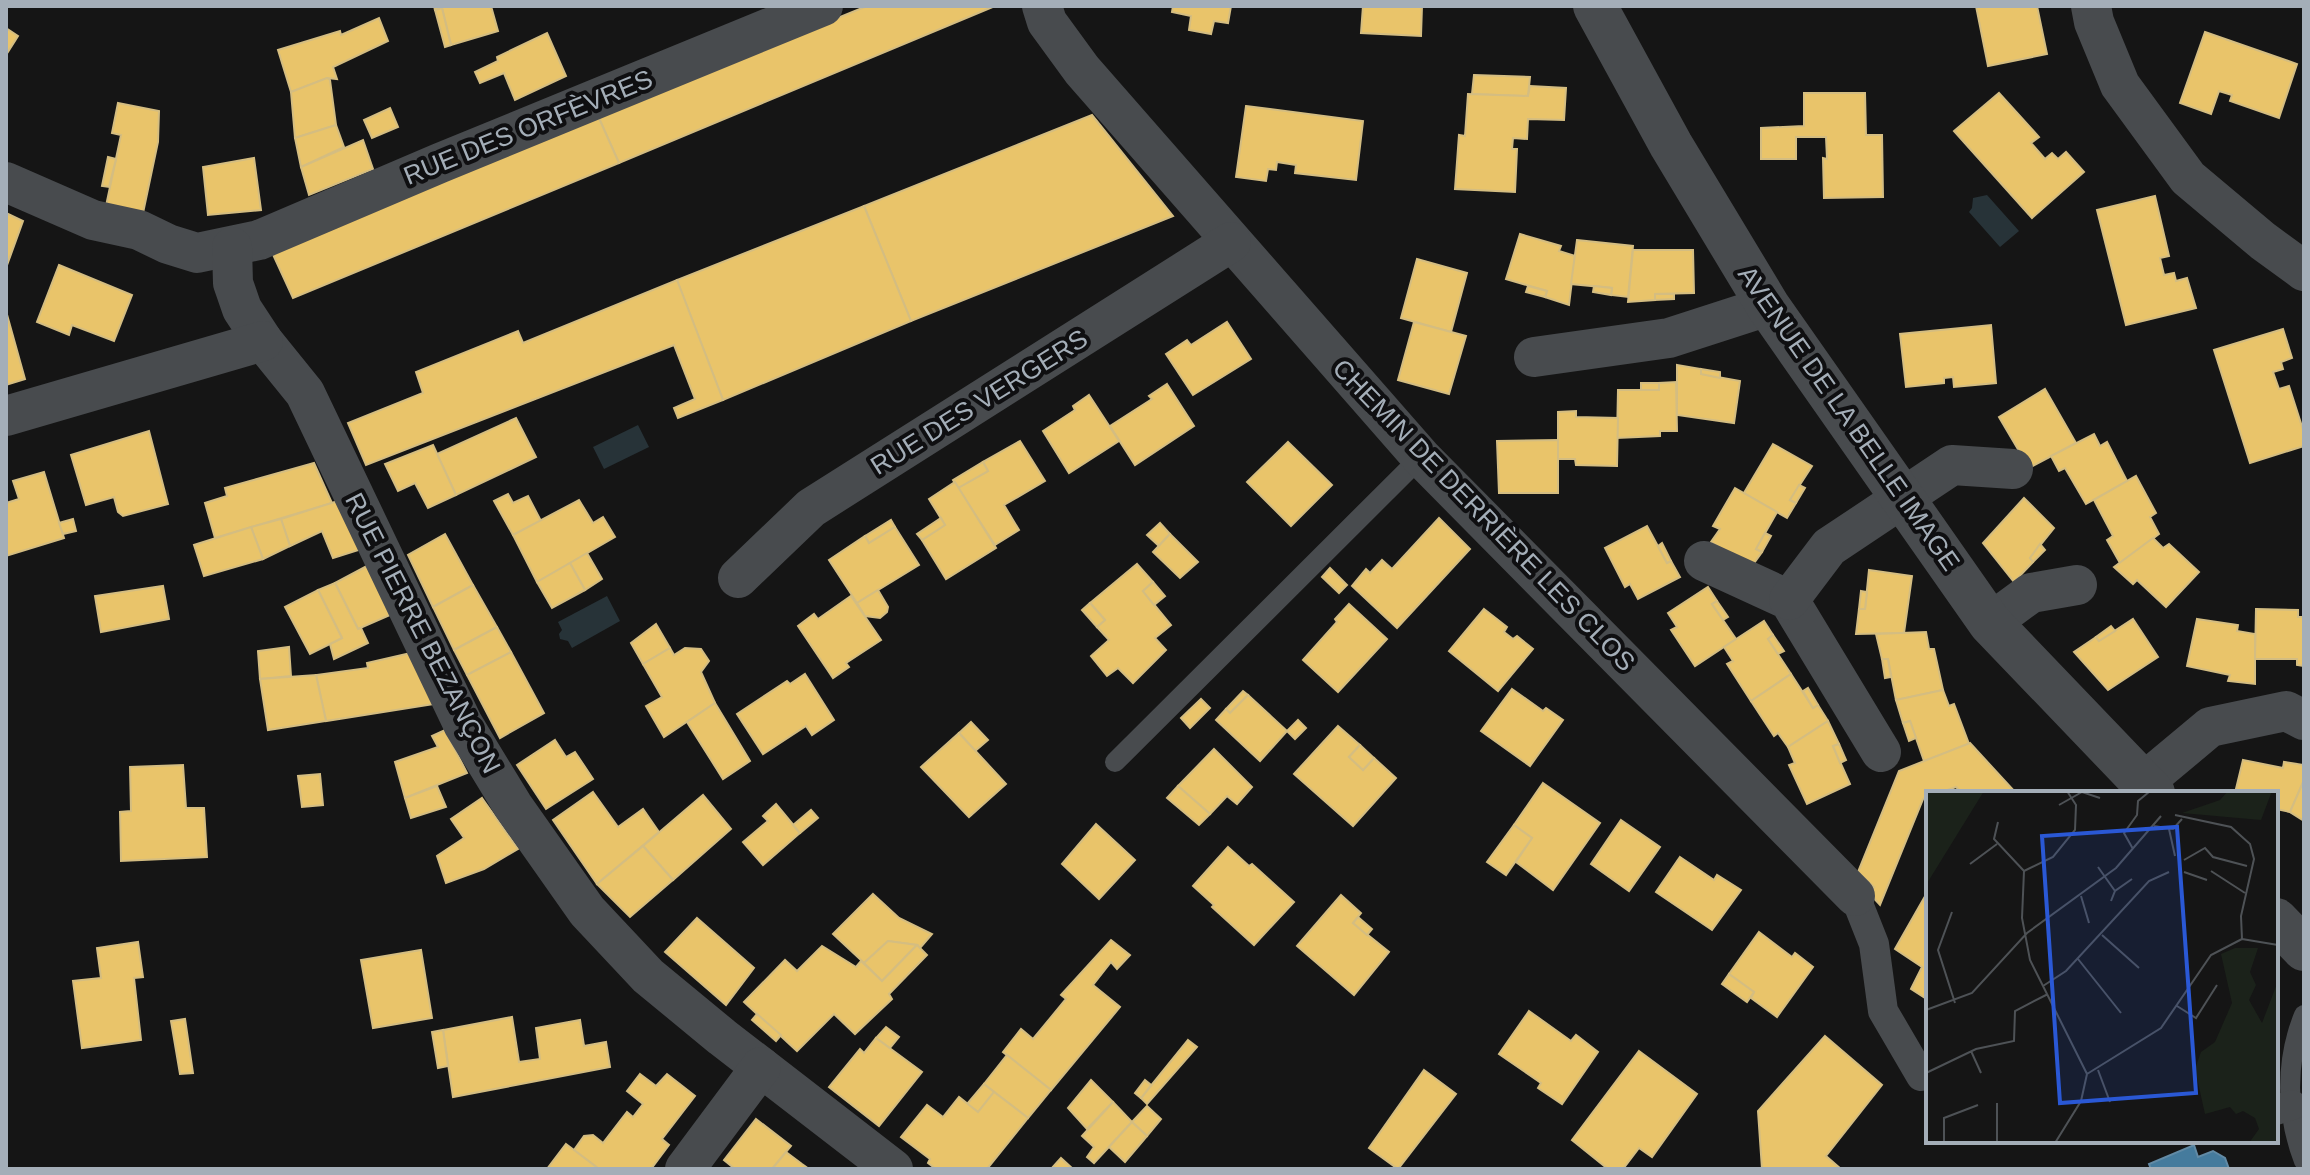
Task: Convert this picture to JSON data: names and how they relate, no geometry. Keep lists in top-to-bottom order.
{
  "streets": {
    "street": [
      "RUE DES ORFÈVRES",
      "RUE DES VERGERS",
      "AVENUE DE LA BELLE IMAGE",
      "CHEMIN DE DERRIÈRE LES CLOS",
      "RUE PIERRE BEZANÇON"
    ]
  },
  "crossings": [
    ["RUE DES ORFÈVRES", "RUE PIERRE BEZANÇON"],
    ["RUE DES VERGERS", "CHEMIN DE DERRIÈRE LES CLOS"]
  ]
}
